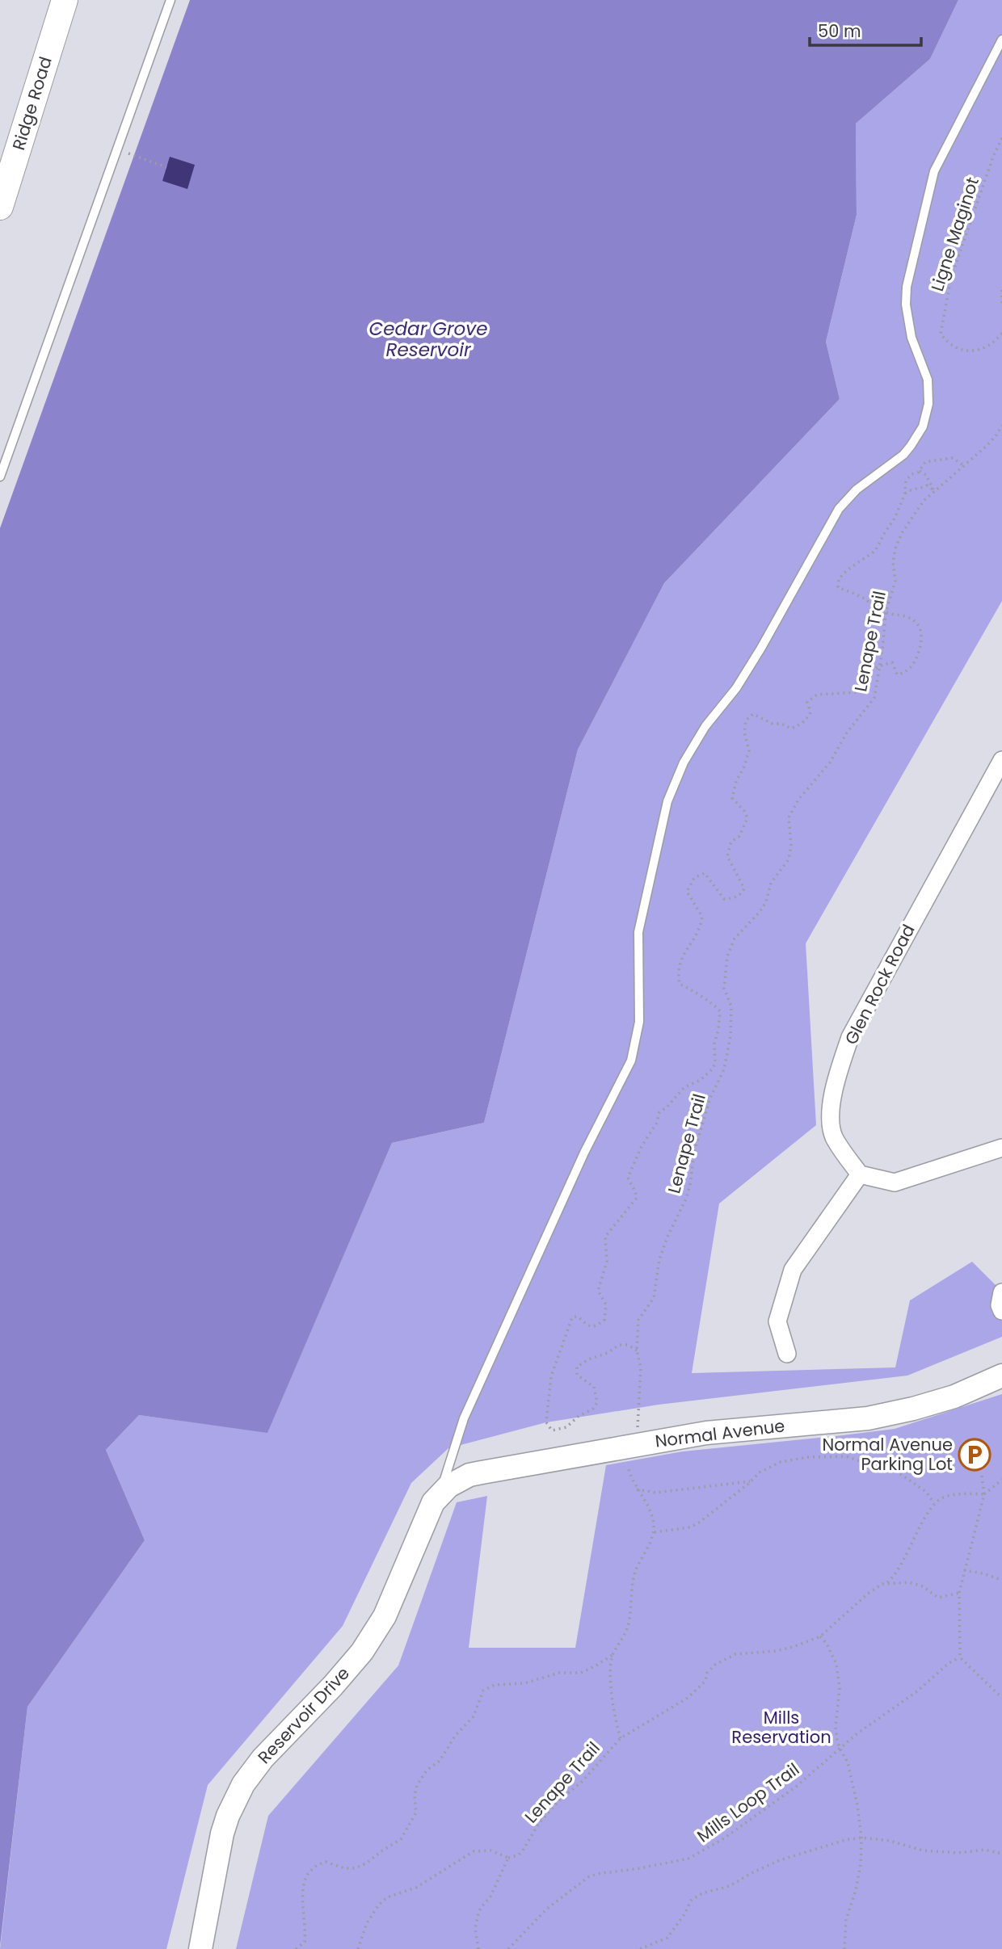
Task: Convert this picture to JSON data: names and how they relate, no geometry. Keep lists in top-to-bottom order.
{
  "streets": {
    "main road": ["Ridge Road"],
    "street": ["Glen Rock Road", "Normal Avenue", "Reservoir Drive"],
    "path": ["Ligne Maginot", "Lenape Trail", "Mills Loop Trail"]
  },
  "crossings": [
    ["Lenape Trail", "Normal Avenue"],
    ["Normal Avenue", "Reservoir Drive"]
  ],
  "water": ["Cedar Grove Reservoir"],
  "parks": ["Mills Reservation"],
  "places": {
    "parking": ["Normal Avenue Parking Lot"]
  },
  "scale_bar": "50 m"
}
